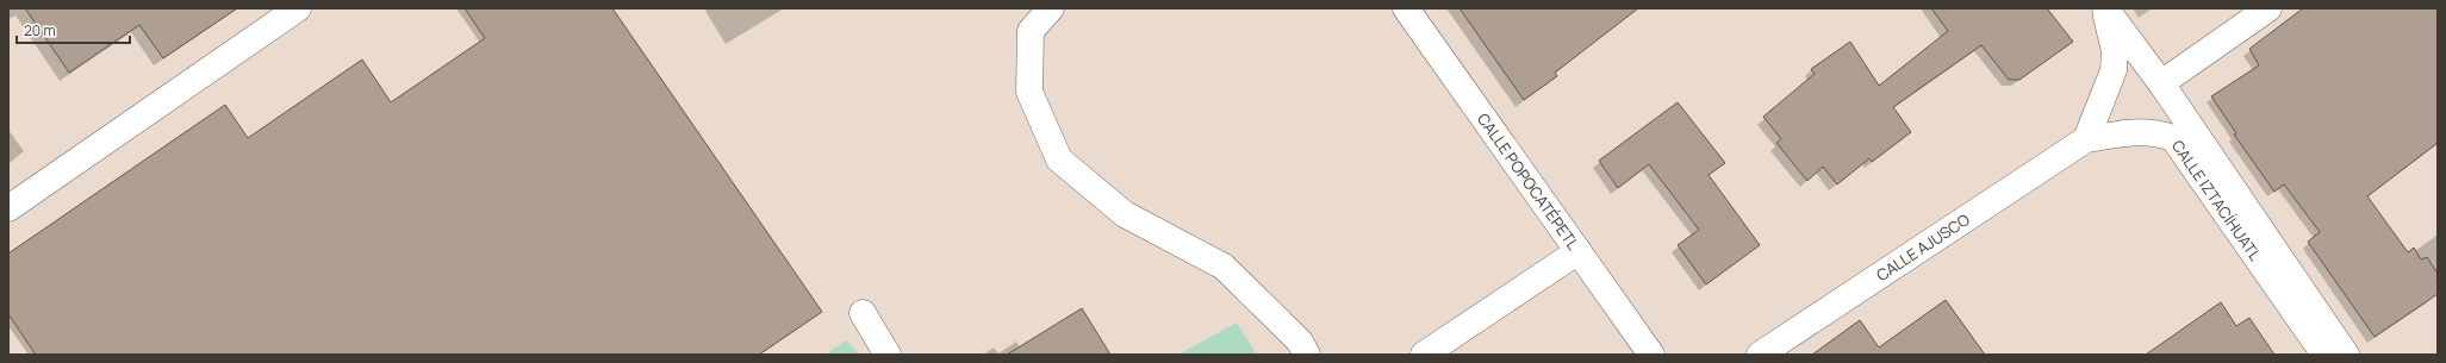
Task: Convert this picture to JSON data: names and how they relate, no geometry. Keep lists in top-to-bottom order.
{
  "streets": {
    "street": ["CALLE POPOCATÉPETL", "CALLE IZTACÍHUATL", "CALLE AJUSCO"]
  },
  "crossings": [
    ["CALLE IZTACÍHUATL", "CALLE AJUSCO"]
  ],
  "scale_bar": "20 m"
}
